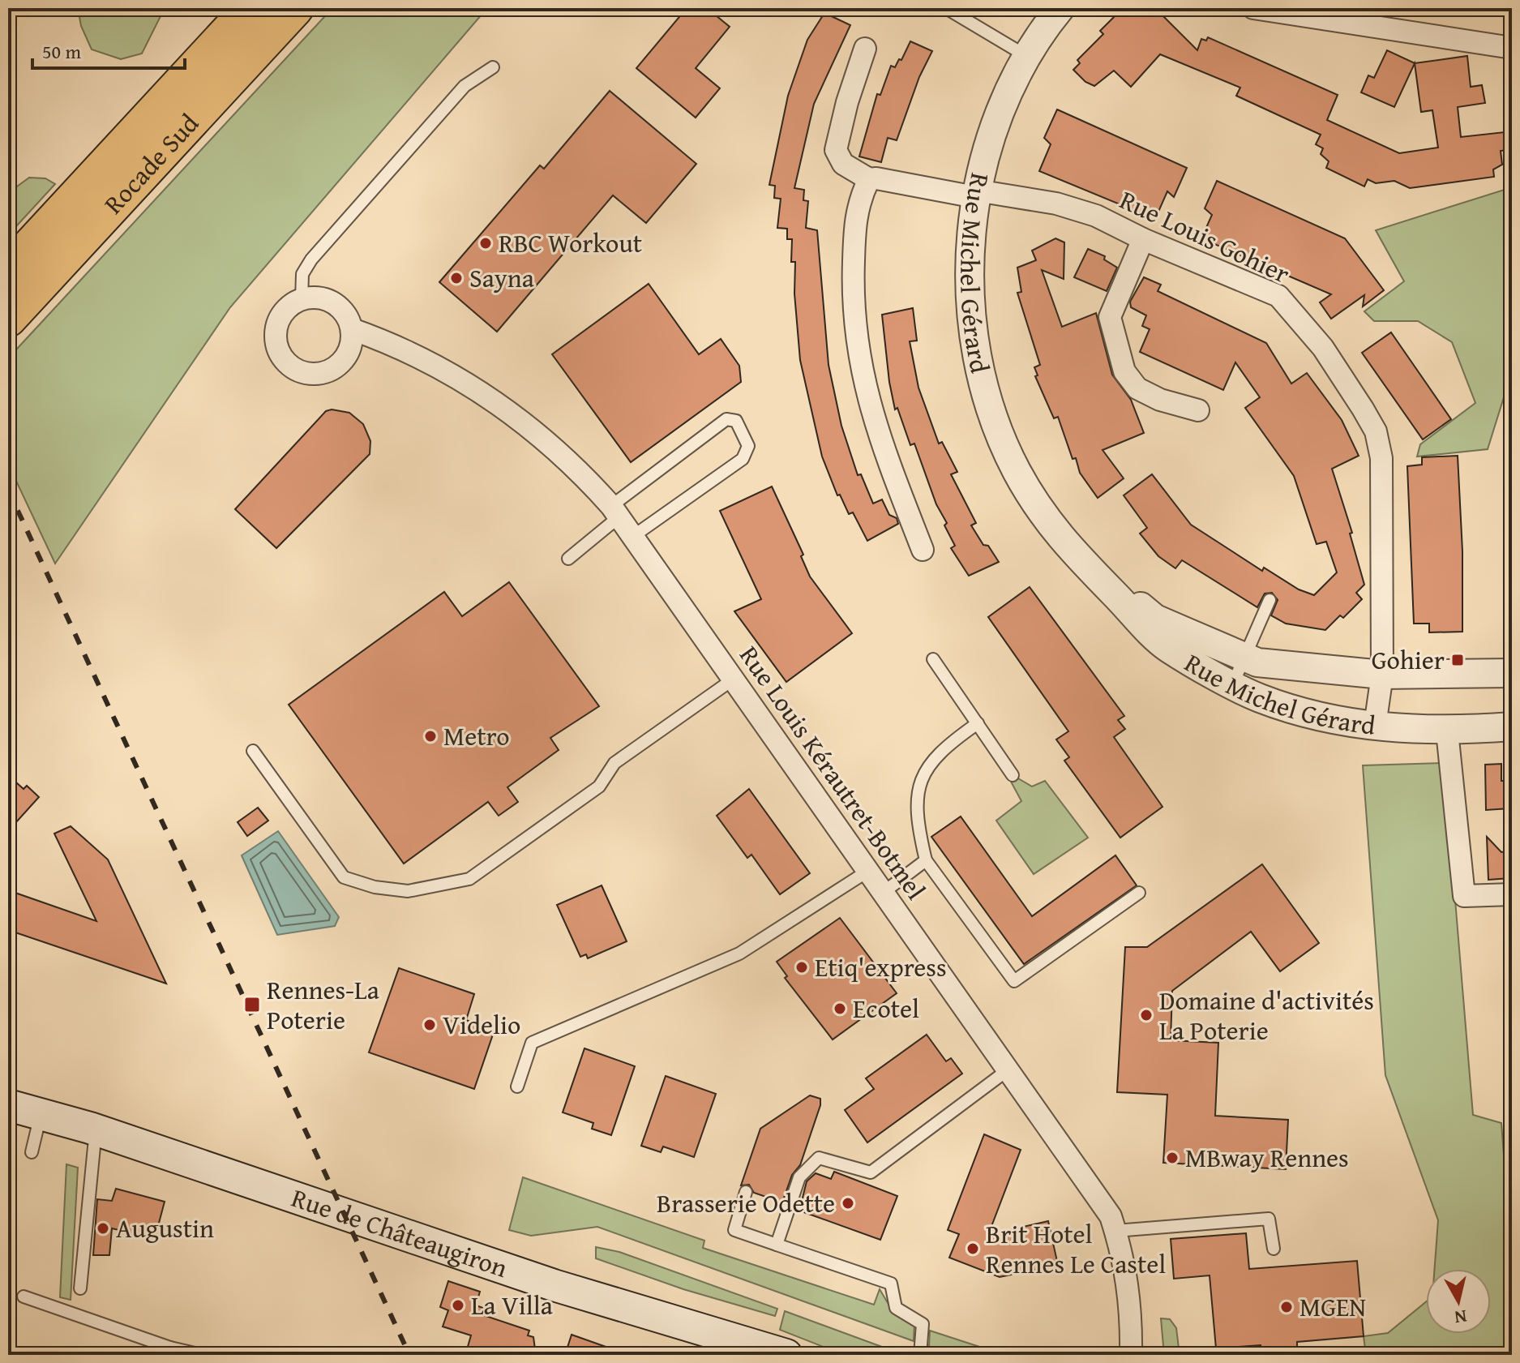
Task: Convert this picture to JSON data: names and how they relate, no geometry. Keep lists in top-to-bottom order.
{
  "streets": {
    "highway": ["Rocade Sud"],
    "main road": ["Rue de Châteaugiron"],
    "street": ["Rue Louis Gohier", "Rue Michel Gérard", "Rue Louis Kérautret-Botmel"]
  },
  "crossings": [
    ["Rue Louis Gohier", "Rue Michel Gérard"]
  ],
  "places": {
    "other": [
      "RBC Workout",
      "Sayna",
      "Metro",
      "Etiq'express",
      "Ecotel",
      "Domaine d'activités La Poterie",
      "Videlio",
      "MBway Rennes",
      "Brasserie Odette",
      "Augustin",
      "Brit Hotel Rennes Le Castel",
      "La Villa",
      "MGEN"
    ],
    "transit": ["Gohier", "Rennes-La Poterie"]
  },
  "scale_bar": "50 m",
  "north": "bottom"
}
